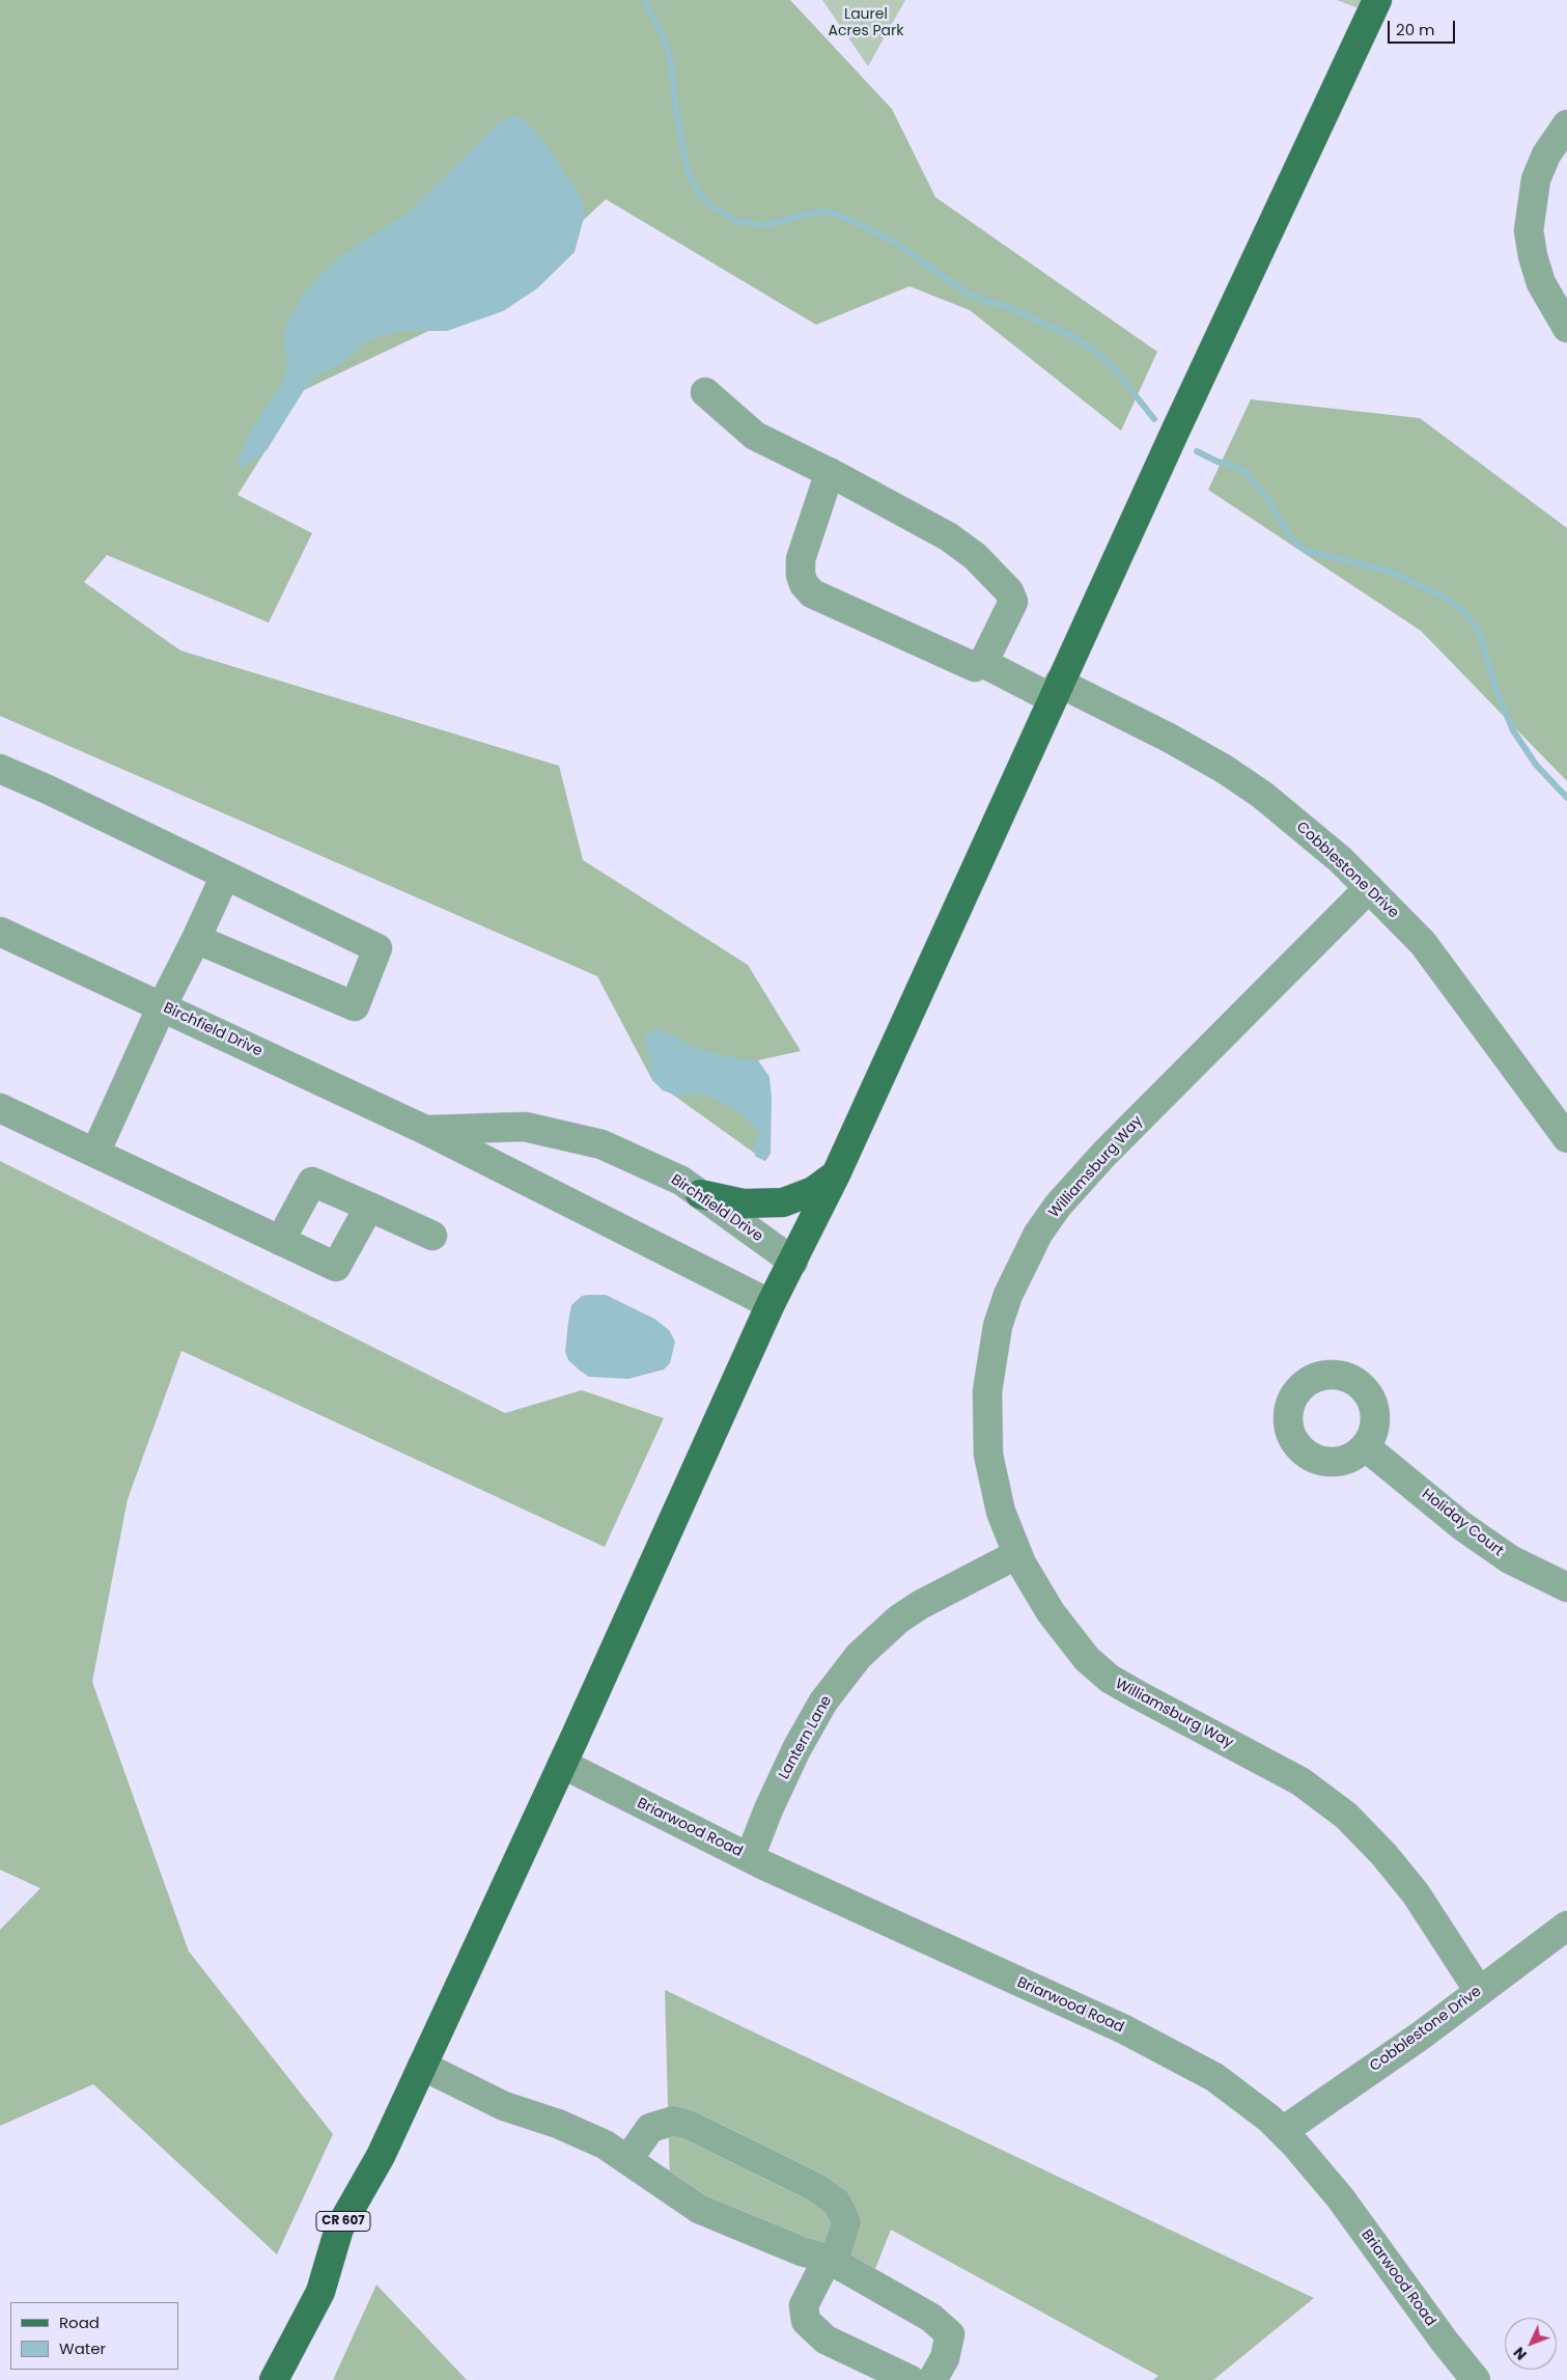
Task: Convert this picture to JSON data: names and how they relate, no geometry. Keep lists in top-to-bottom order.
{
  "streets": {
    "main road": ["CR 607"],
    "street": [
      "Cobblestone Drive",
      "Birchfield Drive",
      "Williamsburg Way",
      "Holiday Court",
      "Lantern Lane",
      "Briarwood Road"
    ]
  },
  "crossings": [
    ["Cobblestone Drive", "Williamsburg Way"],
    ["Cobblestone Drive", "Briarwood Road"],
    ["Williamsburg Way", "Lantern Lane"],
    ["Lantern Lane", "Briarwood Road"]
  ],
  "parks": ["Laurel Acres Park"],
  "legend": ["Road", "Water"],
  "scale_bar": "20 m",
  "north": "bottom left"
}
